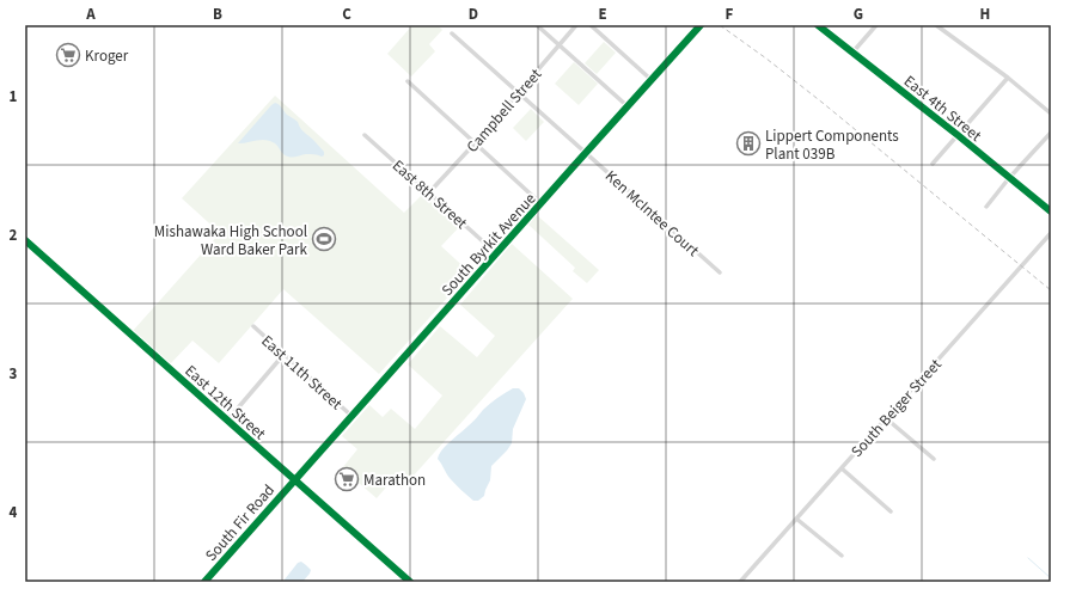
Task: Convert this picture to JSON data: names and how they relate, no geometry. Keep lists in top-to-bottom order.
{
  "streets": {
    "street": [
      "East 4th Street",
      "Campbell Street",
      "East 8th Street",
      "Ken McIntee Court",
      "South Byrkit Avenue",
      "East 11th Street",
      "East 12th Street",
      "South Beiger Street",
      "South Fir Road"
    ]
  },
  "crossings": [
    ["Campbell Street", "East 8th Street"],
    ["Campbell Street", "Ken McIntee Court"],
    ["East 8th Street", "South Byrkit Avenue"],
    ["Ken McIntee Court", "South Byrkit Avenue"],
    ["South Byrkit Avenue", "East 11th Street"],
    ["South Byrkit Avenue", "East 12th Street"],
    ["South Byrkit Avenue", "South Fir Road"],
    ["East 12th Street", "South Fir Road"]
  ],
  "places": {
    "supermarket": ["Kroger", "Marathon"],
    "building": ["Lippert Components Plant 039B"],
    "sports": ["Mishawaka High School Ward Baker Park"]
  },
  "grid": {
    "columns": [
      "A",
      "B",
      "C",
      "D",
      "E",
      "F",
      "G",
      "H"
    ],
    "rows": [
      "1",
      "2",
      "3",
      "4"
    ]
  }
}
